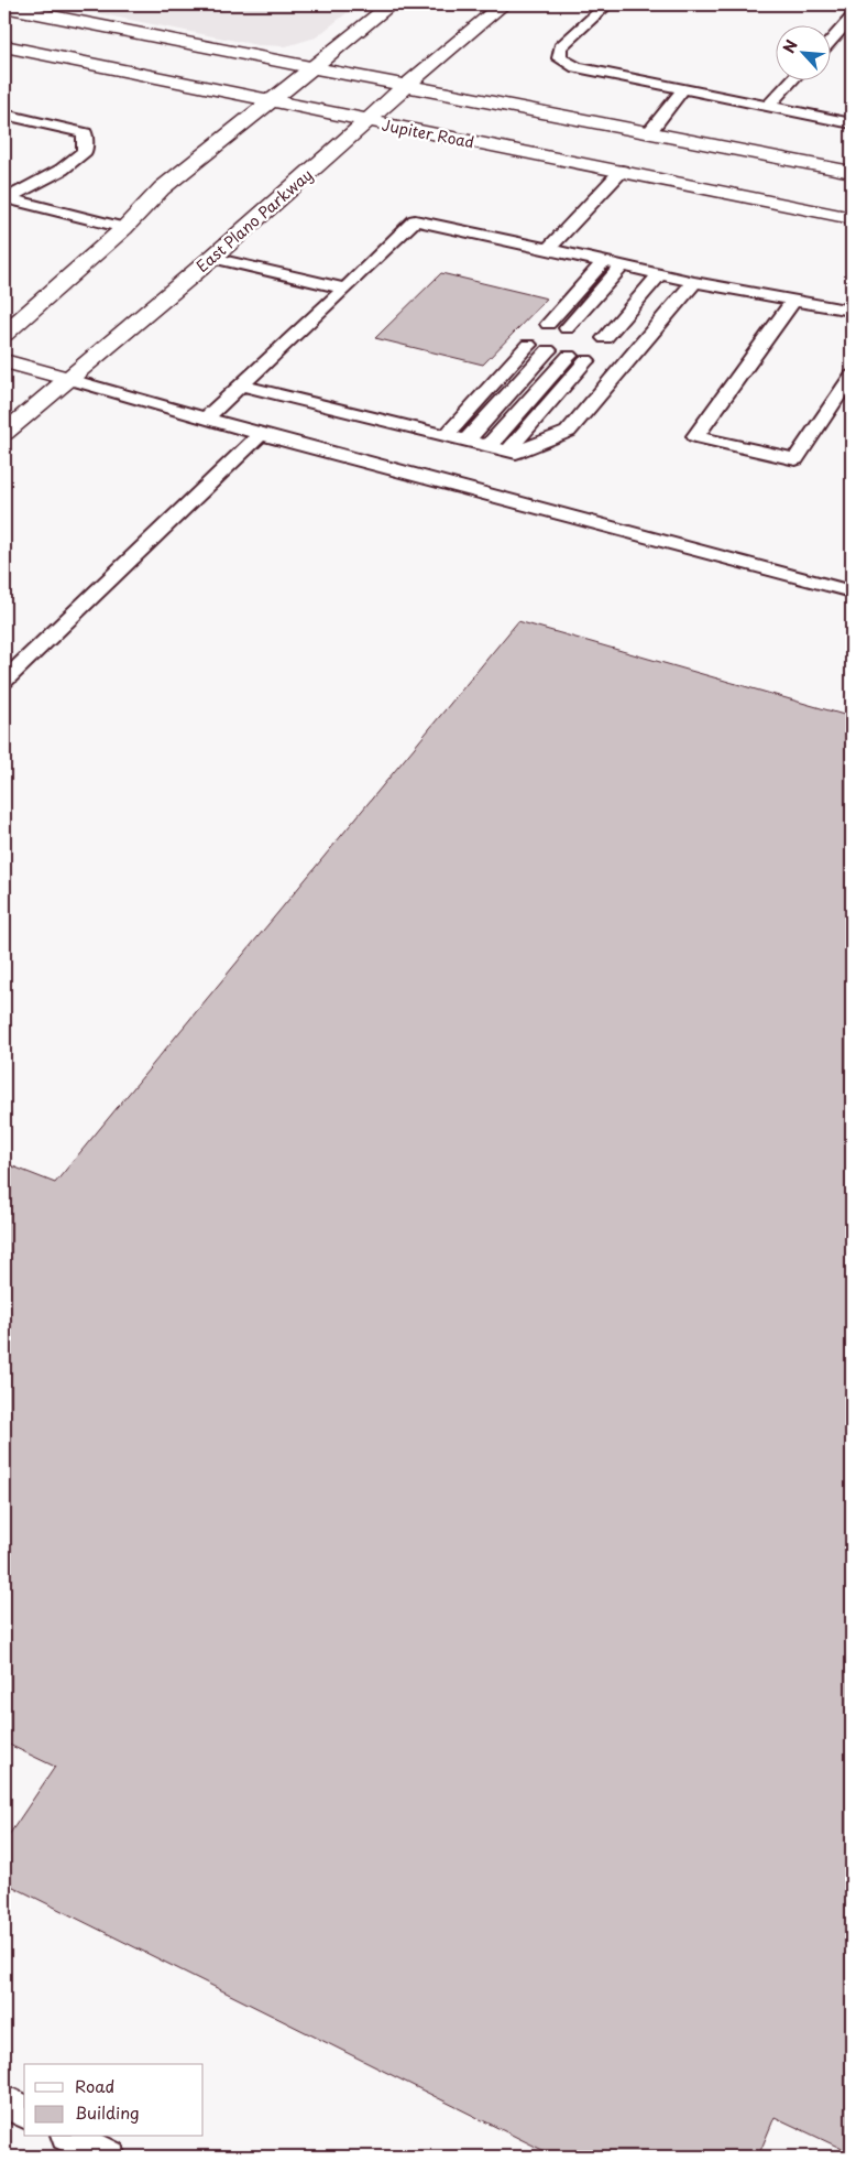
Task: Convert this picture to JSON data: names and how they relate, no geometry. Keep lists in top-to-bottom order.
{
  "streets": {
    "main road": ["Jupiter Road", "East Plano Parkway"]
  },
  "crossings": [
    ["Jupiter Road", "East Plano Parkway"]
  ],
  "legend": ["Road", "Building"],
  "north": "top left"
}
